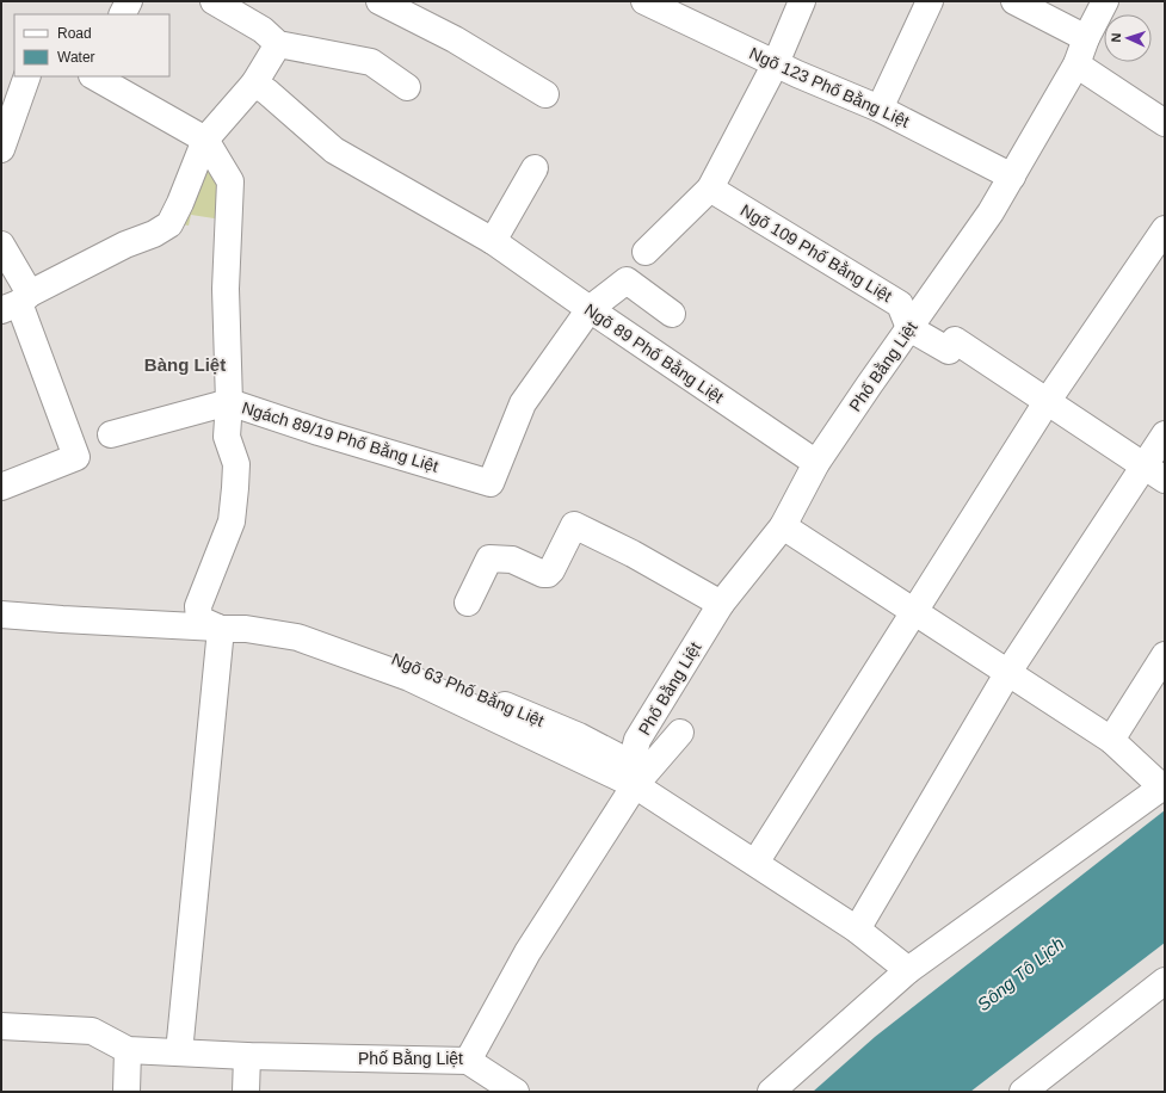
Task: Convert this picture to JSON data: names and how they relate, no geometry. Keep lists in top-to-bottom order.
{
  "streets": {
    "street": [
      "Ngõ 123 Phố Bằng Liệt",
      "Ngõ 109 Phố Bằng Liệt",
      "Ngõ 89 Phố Bằng Liệt",
      "Phố Bằng Liệt",
      "Ngách 89/19 Phố Bằng Liệt",
      "Ngõ 63 Phố Bằng Liệt"
    ]
  },
  "crossings": [
    ["Ngõ 123 Phố Bằng Liệt", "Phố Bằng Liệt"],
    ["Ngõ 109 Phố Bằng Liệt", "Phố Bằng Liệt"],
    ["Ngõ 89 Phố Bằng Liệt", "Phố Bằng Liệt"],
    ["Ngõ 89 Phố Bằng Liệt", "Ngách 89/19 Phố Bằng Liệt"],
    ["Phố Bằng Liệt", "Ngõ 63 Phố Bằng Liệt"]
  ],
  "districts": ["Bàng Liệt"],
  "water": ["Sông Tô Lịch"],
  "legend": ["Road", "Water"],
  "north": "left"
}
